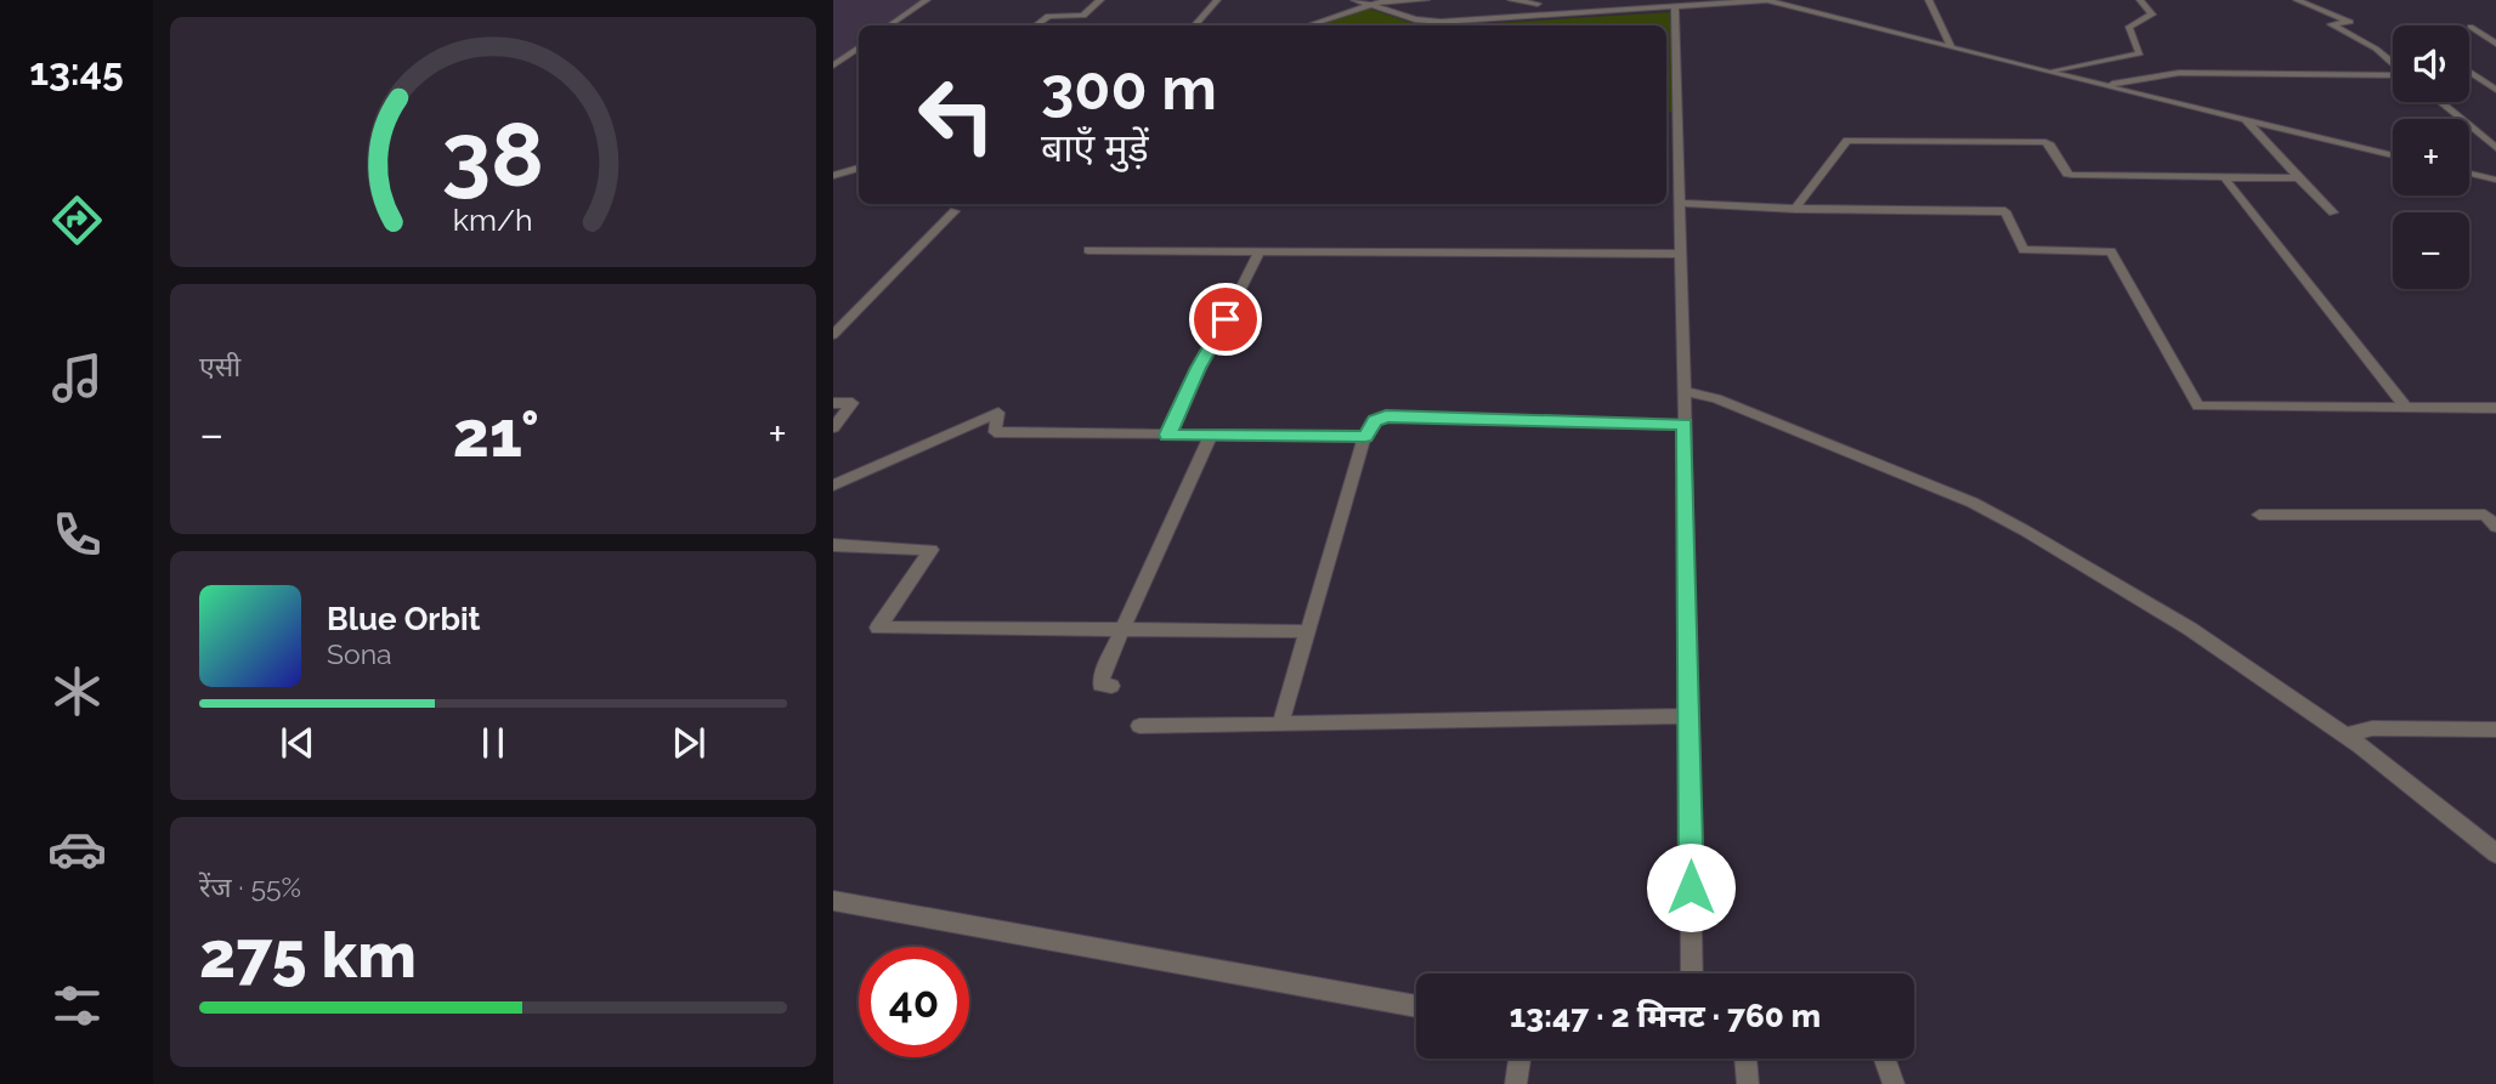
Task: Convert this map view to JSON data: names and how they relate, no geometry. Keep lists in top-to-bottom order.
{
  "page": {
    "tabs": "13:45",
    "map_buttons": ["+", "−"],
    "turn": ["300 m", "बाएँ मुड़ें"],
    "tile": [
      "एसी",
      ["रेंज · 55%", "275 km"]
    ],
    "heat": ["−", "21°", "+"],
    "song": ["Blue Orbit", "Sona"],
    "limit": "40",
    "trip": "13:47 · 2 मिनट · 760 m",
    "gauge": ["38", "km/h"]
  }
}
